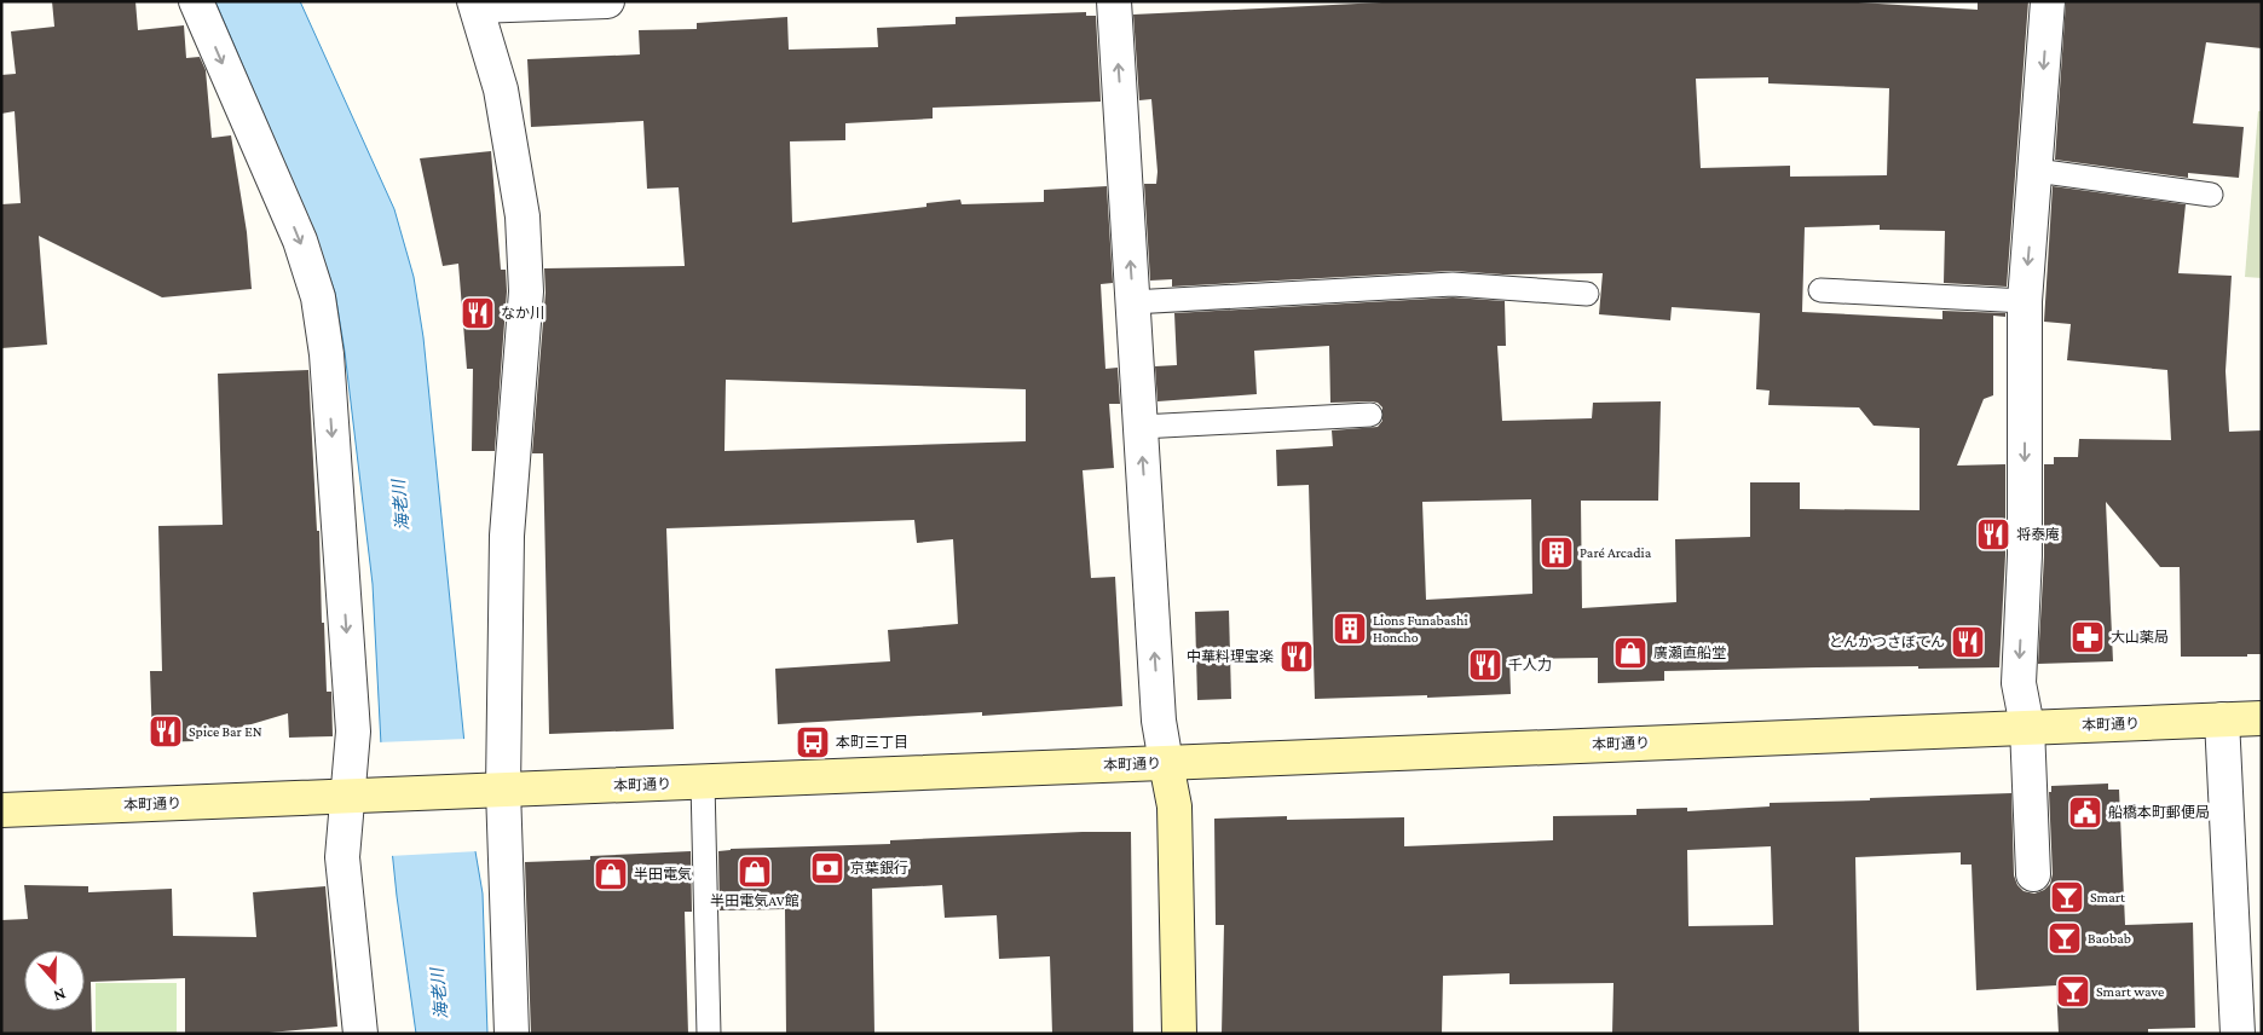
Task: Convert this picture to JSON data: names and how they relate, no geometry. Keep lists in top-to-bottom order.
{
  "streets": {
    "street": ["本町通り"]
  },
  "water": ["海老川"],
  "places": {
    "restaurant": [
      "なか川",
      "将泰庵",
      "とんかつさぼてん",
      "中華料理宝楽",
      "千人力",
      "Spice Bar EN"
    ],
    "building": ["Paré Arcadia", "Lions Funabashi Honcho"],
    "pharmacy": ["大山薬局"],
    "shop": ["廣瀬直船堂", "半田電気AV館", "半田電気"],
    "bus stop": ["本町三丁目"],
    "public building": ["船橋本町郵便局"],
    "bank": ["京葉銀行"],
    "bar": ["Smart", "Baobab", "Smart wave"]
  },
  "north": "bottom"
}
